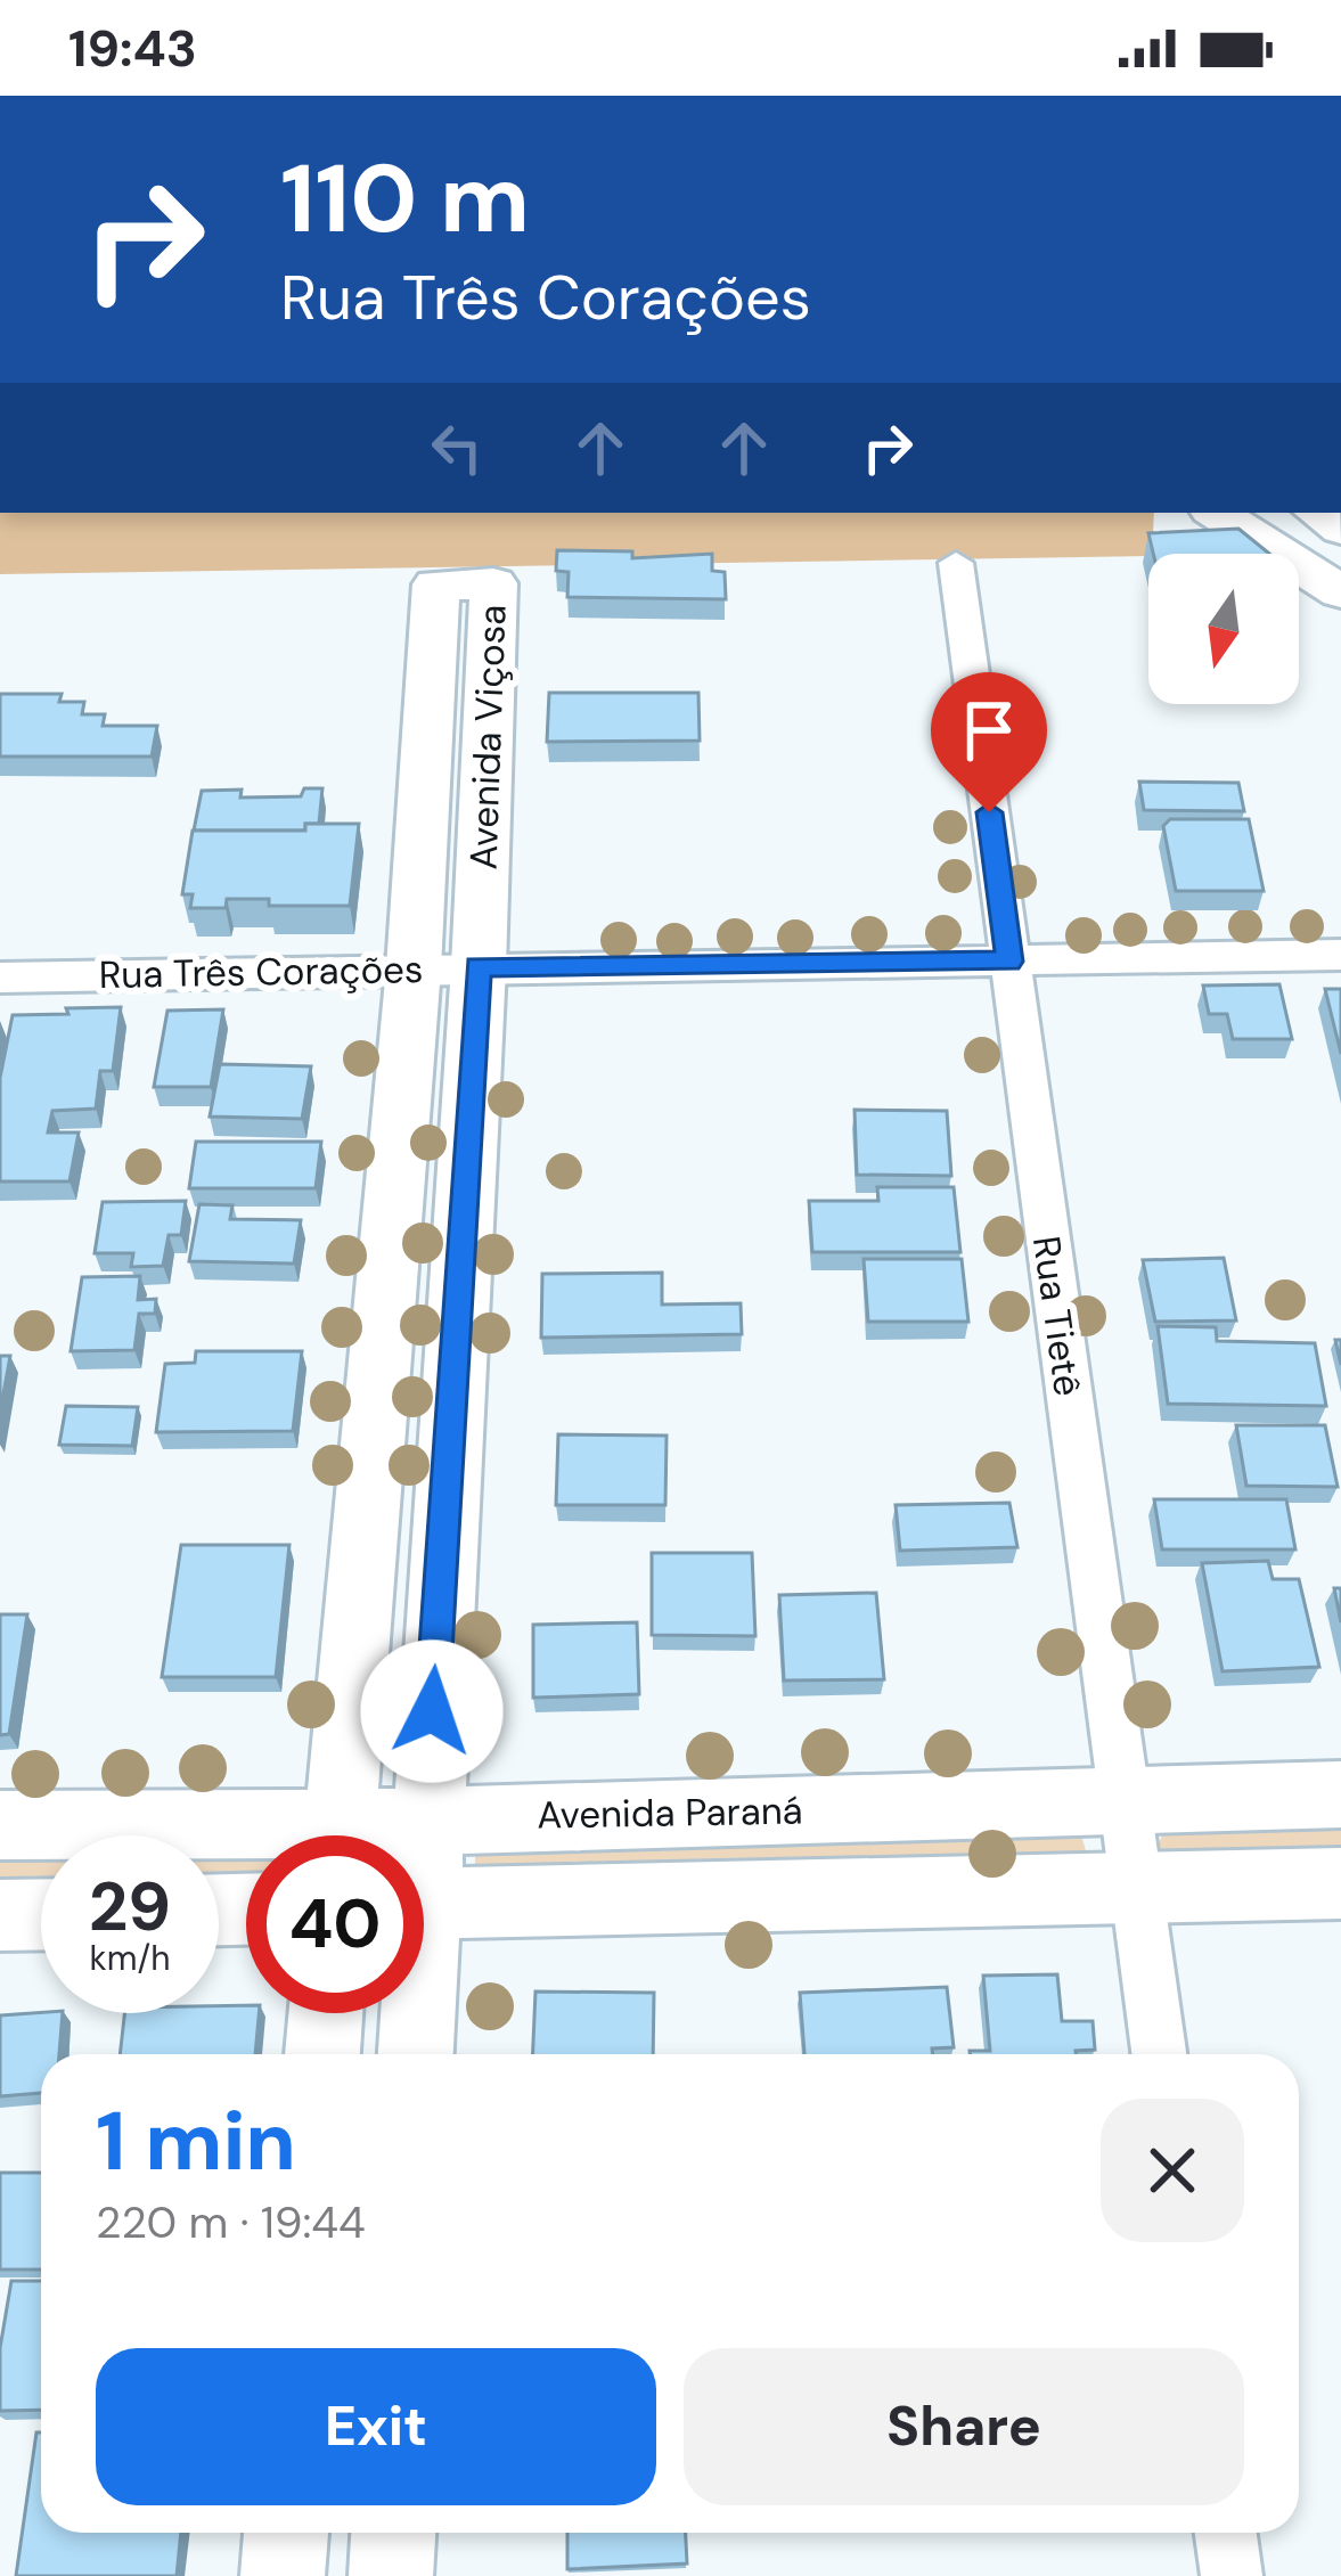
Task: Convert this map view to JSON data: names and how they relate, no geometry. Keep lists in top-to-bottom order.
{
  "streets": {
    "street": [
      "Avenida Viçosa",
      "Rua Três Corações",
      "Rua Tietê",
      "Avenida Paraná"
    ]
  },
  "crossings": [
    ["Avenida Viçosa", "Rua Três Corações"],
    ["Avenida Viçosa", "Avenida Paraná"],
    ["Rua Três Corações", "Rua Tietê"],
    ["Rua Tietê", "Avenida Paraná"]
  ],
  "north": "bottom",
  "page": {
    "status": "19:43",
    "turn": ["110 m", "Rua Três Corações"],
    "speed": "29 km/h",
    "limit": "40",
    "heading": ["1 min", "220 m · 19:44"],
    "buttons": ["Exit", "Share"]
  }
}
